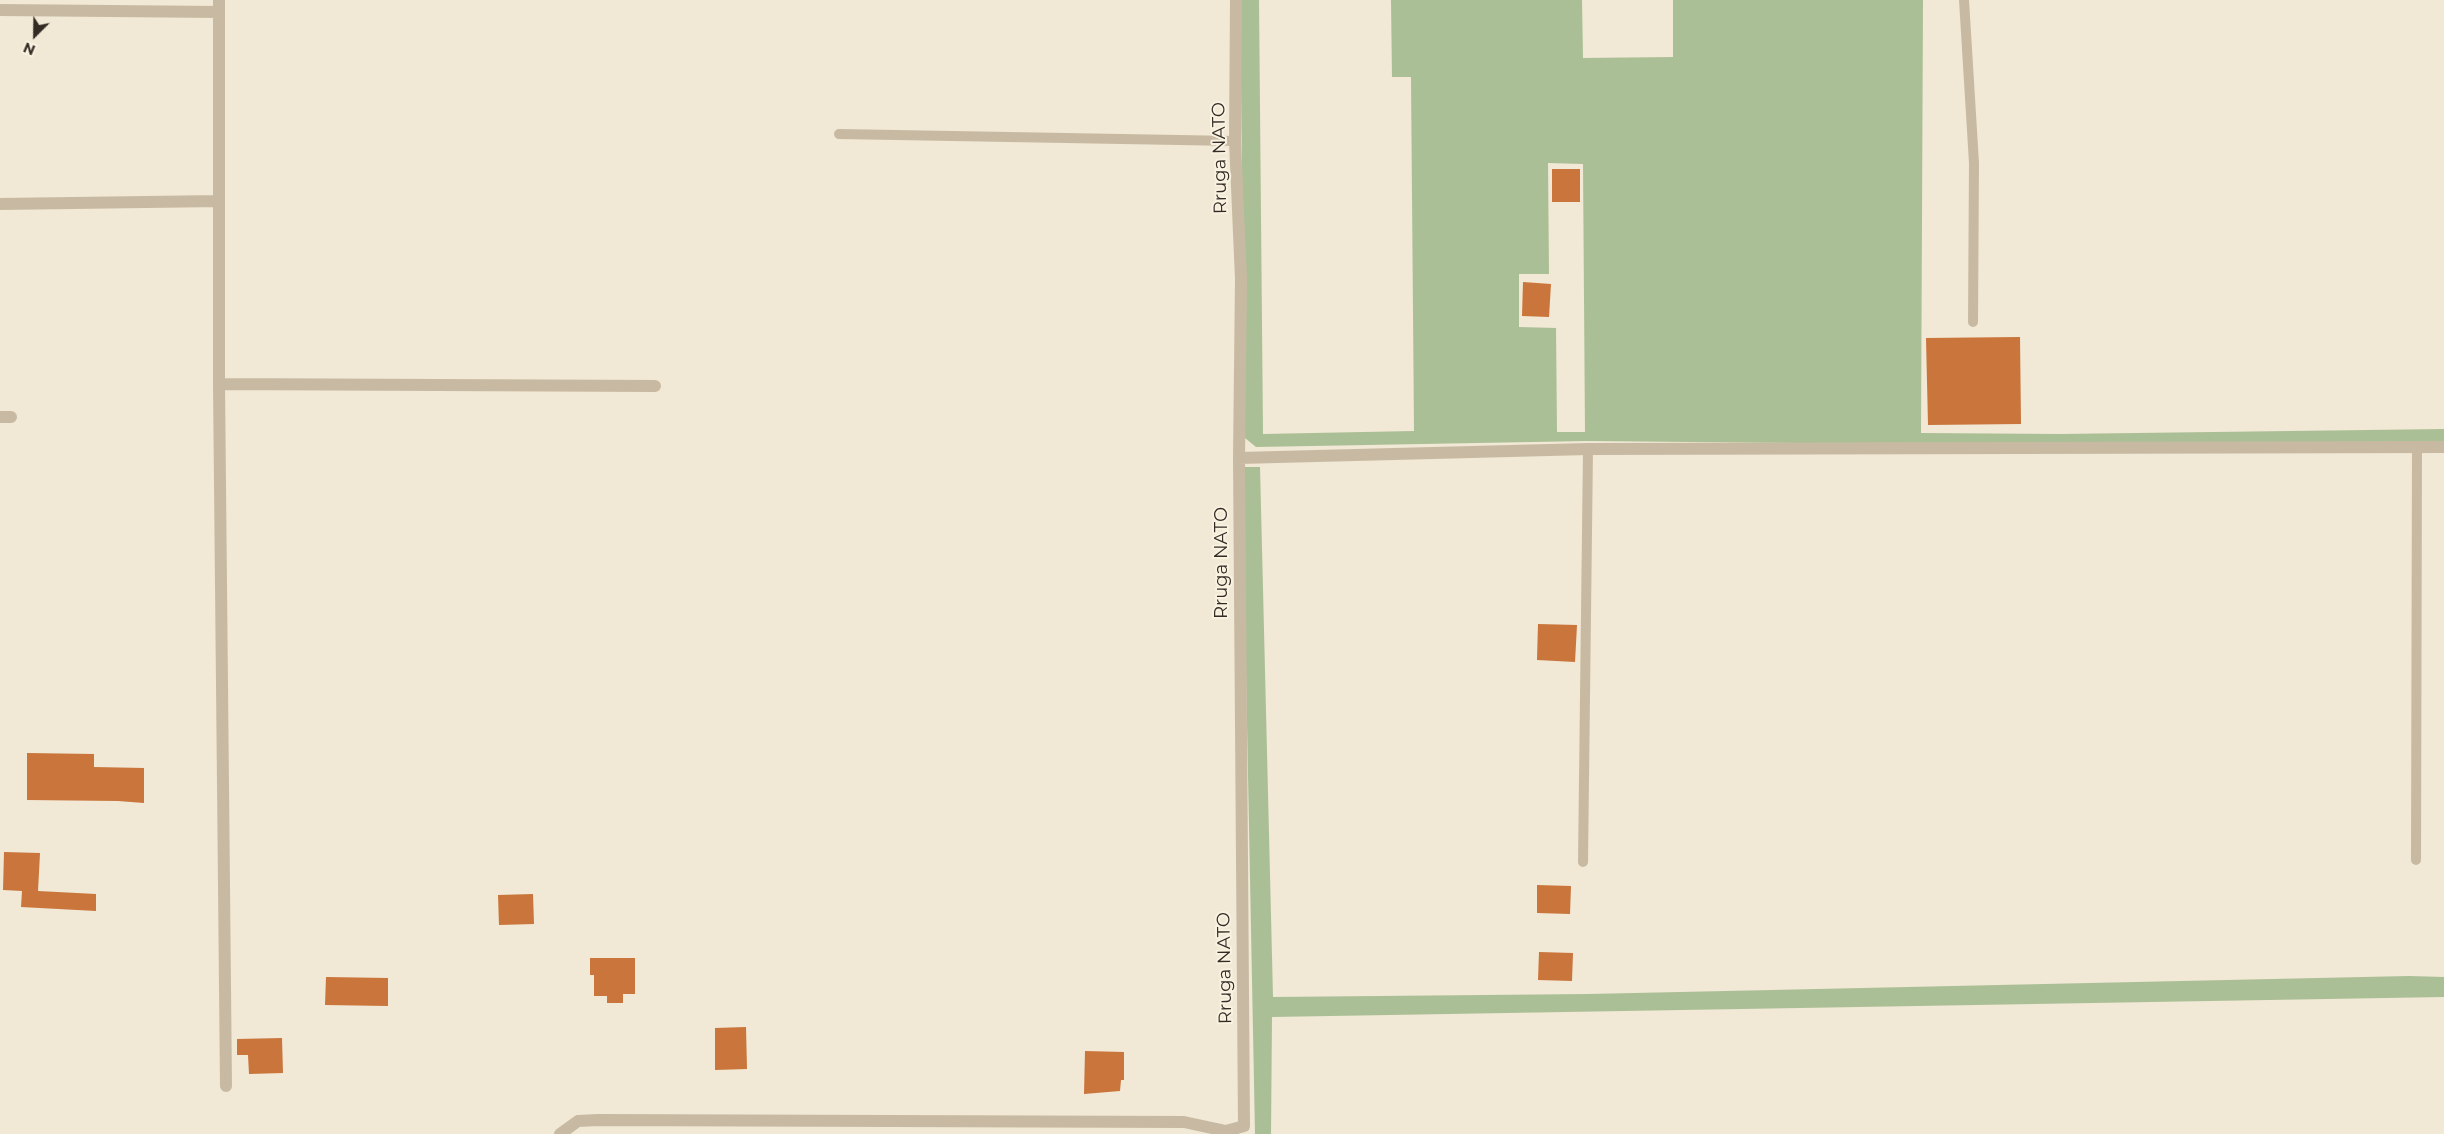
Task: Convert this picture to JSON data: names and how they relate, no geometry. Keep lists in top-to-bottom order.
{
  "streets": {
    "street": ["Rruga NATO"]
  },
  "north": "bottom left"
}
